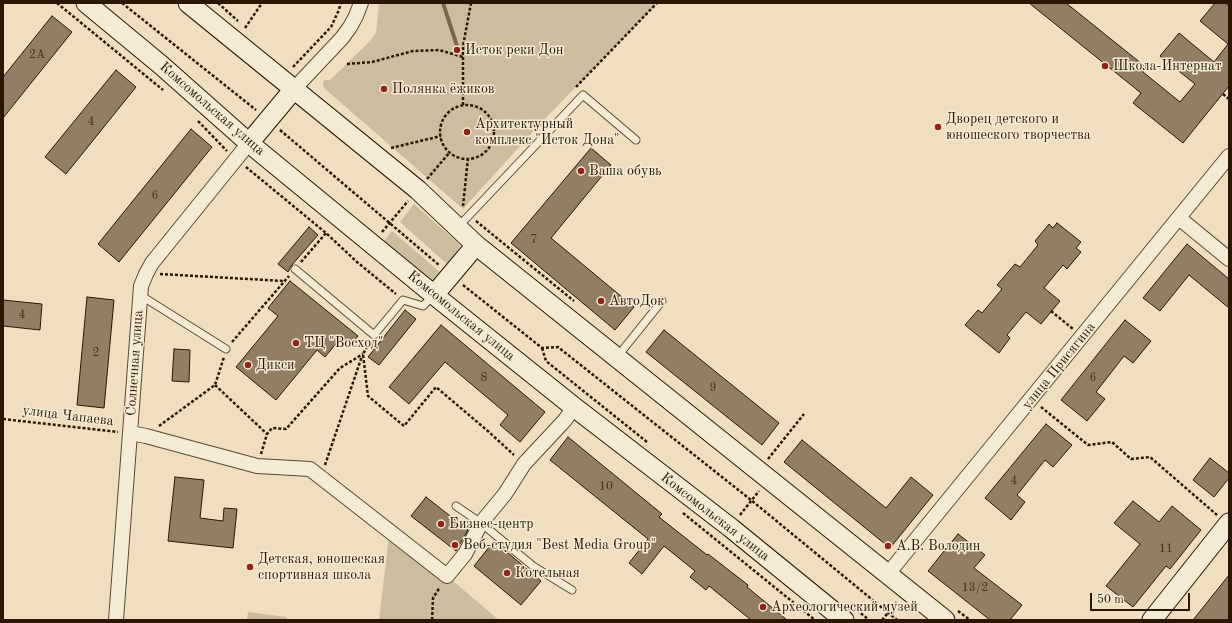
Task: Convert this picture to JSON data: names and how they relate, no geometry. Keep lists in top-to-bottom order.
{
  "streets": {
    "main road": ["Комсомольская улица"],
    "street": ["Солнечная улица", "улица Присягина"],
    "path": ["улица Чапаева"]
  },
  "crossings": [
    ["Комсомольская улица", "Солнечная улица"],
    ["Солнечная улица", "улица Чапаева"]
  ],
  "places": [
    "Исток реки Дон",
    "Школа-Интернат",
    "Полянка ёжиков",
    "Дворец детского и юношеского творчества",
    "Архитектурный комплекс \"Исток Дона\"",
    "Ваша обувь",
    "АвтоДок",
    "ТЦ \"Восход\"",
    "Дикси",
    "Бизнес-центр",
    "Веб-студия \"Best Media Group\"",
    "А.В. Володин",
    "Детская, юношеская спортивная школа",
    "Котельная",
    "Археологический музей"
  ],
  "house_numbers": [
    "2А",
    "4",
    "6",
    "7",
    "4",
    "2",
    "8",
    "6",
    "9",
    "4",
    "10",
    "11",
    "13/2"
  ],
  "scale_bar": "50 m"
}
